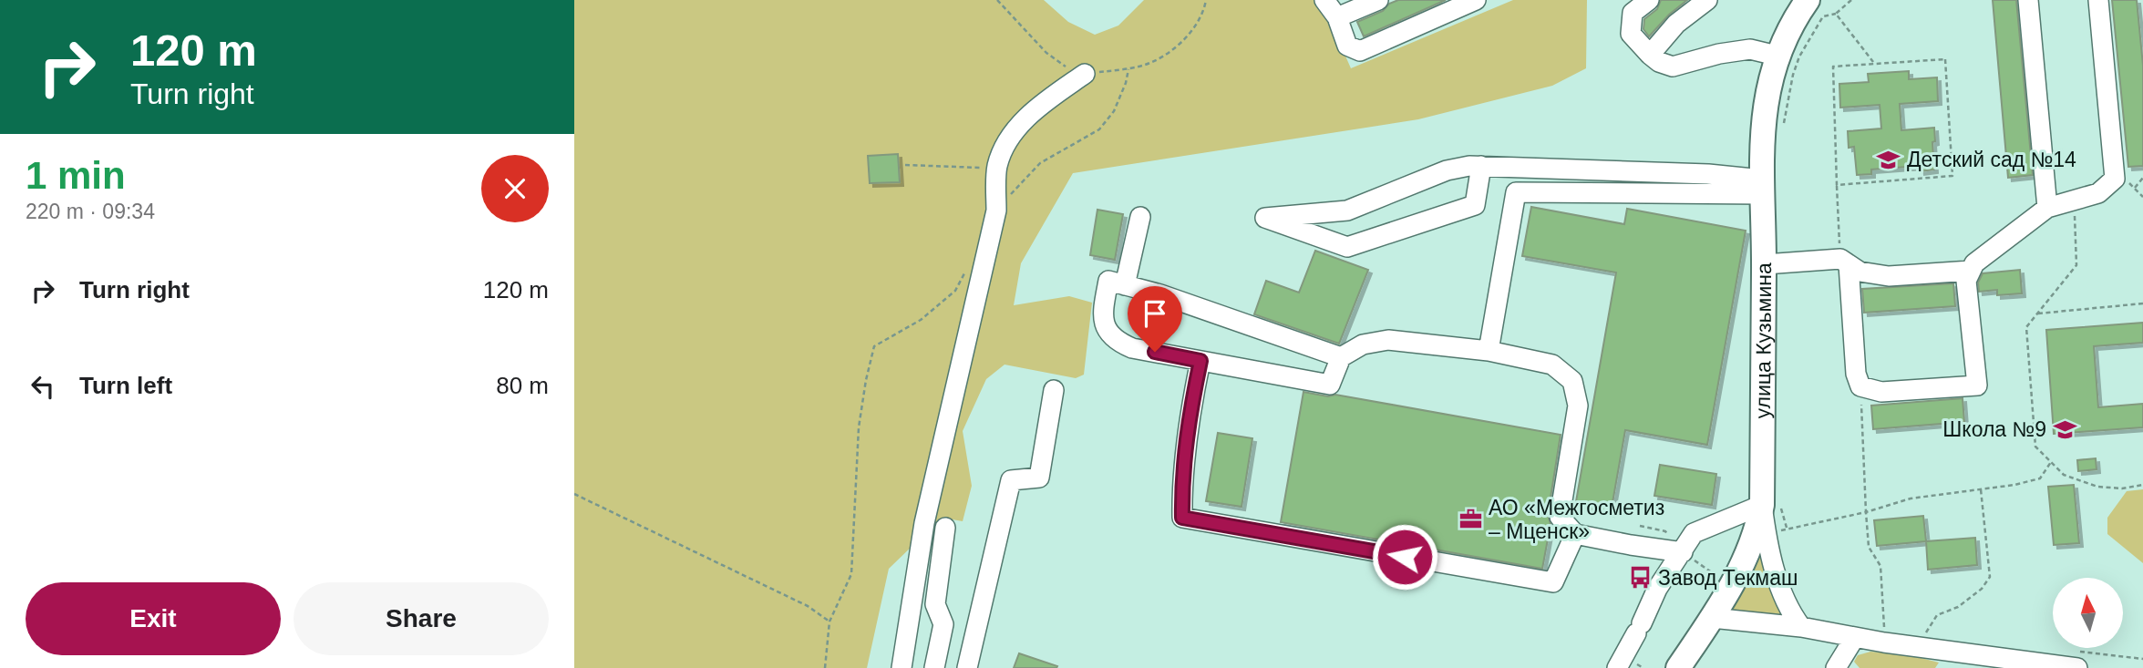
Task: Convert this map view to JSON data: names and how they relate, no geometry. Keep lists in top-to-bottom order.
{
  "streets": {
    "main road": ["улица Кузьмина"]
  },
  "places": {
    "school or university": ["Детский сад №14", "Школа №9"],
    "office": ["АО «Межгосметиз – Мценск»"],
    "bus stop": ["Завод Текмаш"]
  },
  "north": "top",
  "page": {
    "turn": ["120 m", "Turn right"],
    "heading": ["1 min", "220 m · 09:34"],
    "list": [
      {
        "name": "Turn right",
        "value": "120 m"
      },
      {
        "name": "Turn left",
        "value": "80 m"
      }
    ],
    "buttons": ["Exit", "Share"]
  }
}
